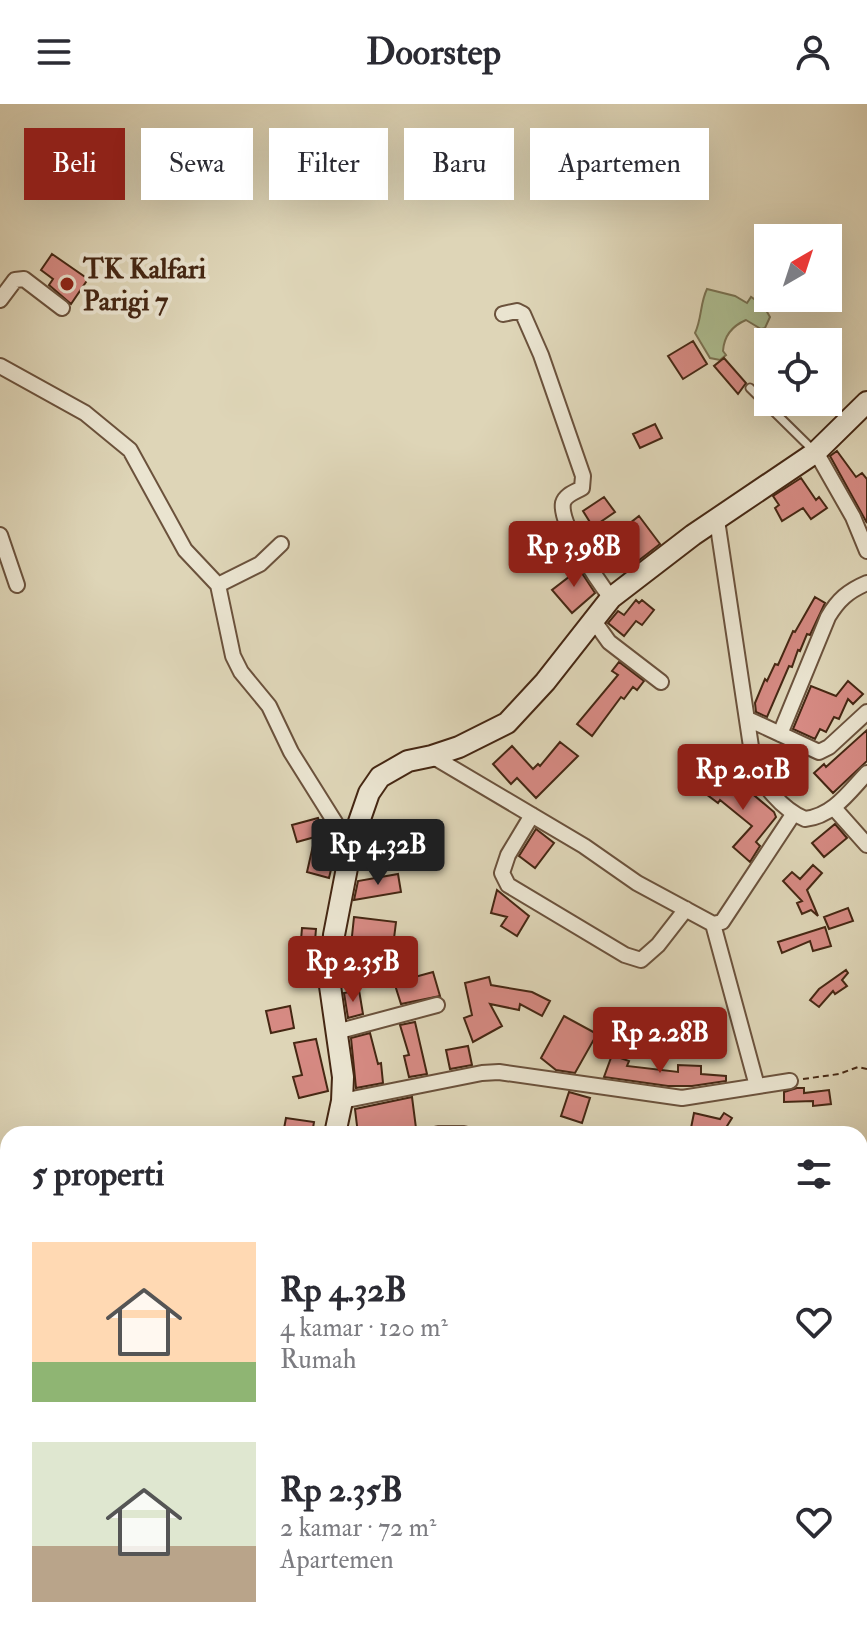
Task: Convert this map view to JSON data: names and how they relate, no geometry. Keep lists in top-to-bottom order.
{
  "places": ["TK Kalfari Parigi 7"],
  "north": "top right",
  "page": {
    "header": "Doorstep",
    "chip": [
      "Beli",
      "Sewa",
      "Filter",
      "Baru",
      "Apartemen"
    ],
    "price": [
      "Rp 3.98B",
      "Rp 2.01B",
      "Rp 4.32B",
      "Rp 2.35B",
      "Rp 2.28B"
    ],
    "heading": "5 properti",
    "list": [
      {
        "name": "Rp 4.32B",
        "note": "4 kamar · 120 m² · Rumah"
      },
      {
        "name": "Rp 2.35B",
        "note": "2 kamar · 72 m² · Apartemen"
      }
    ]
  }
}
